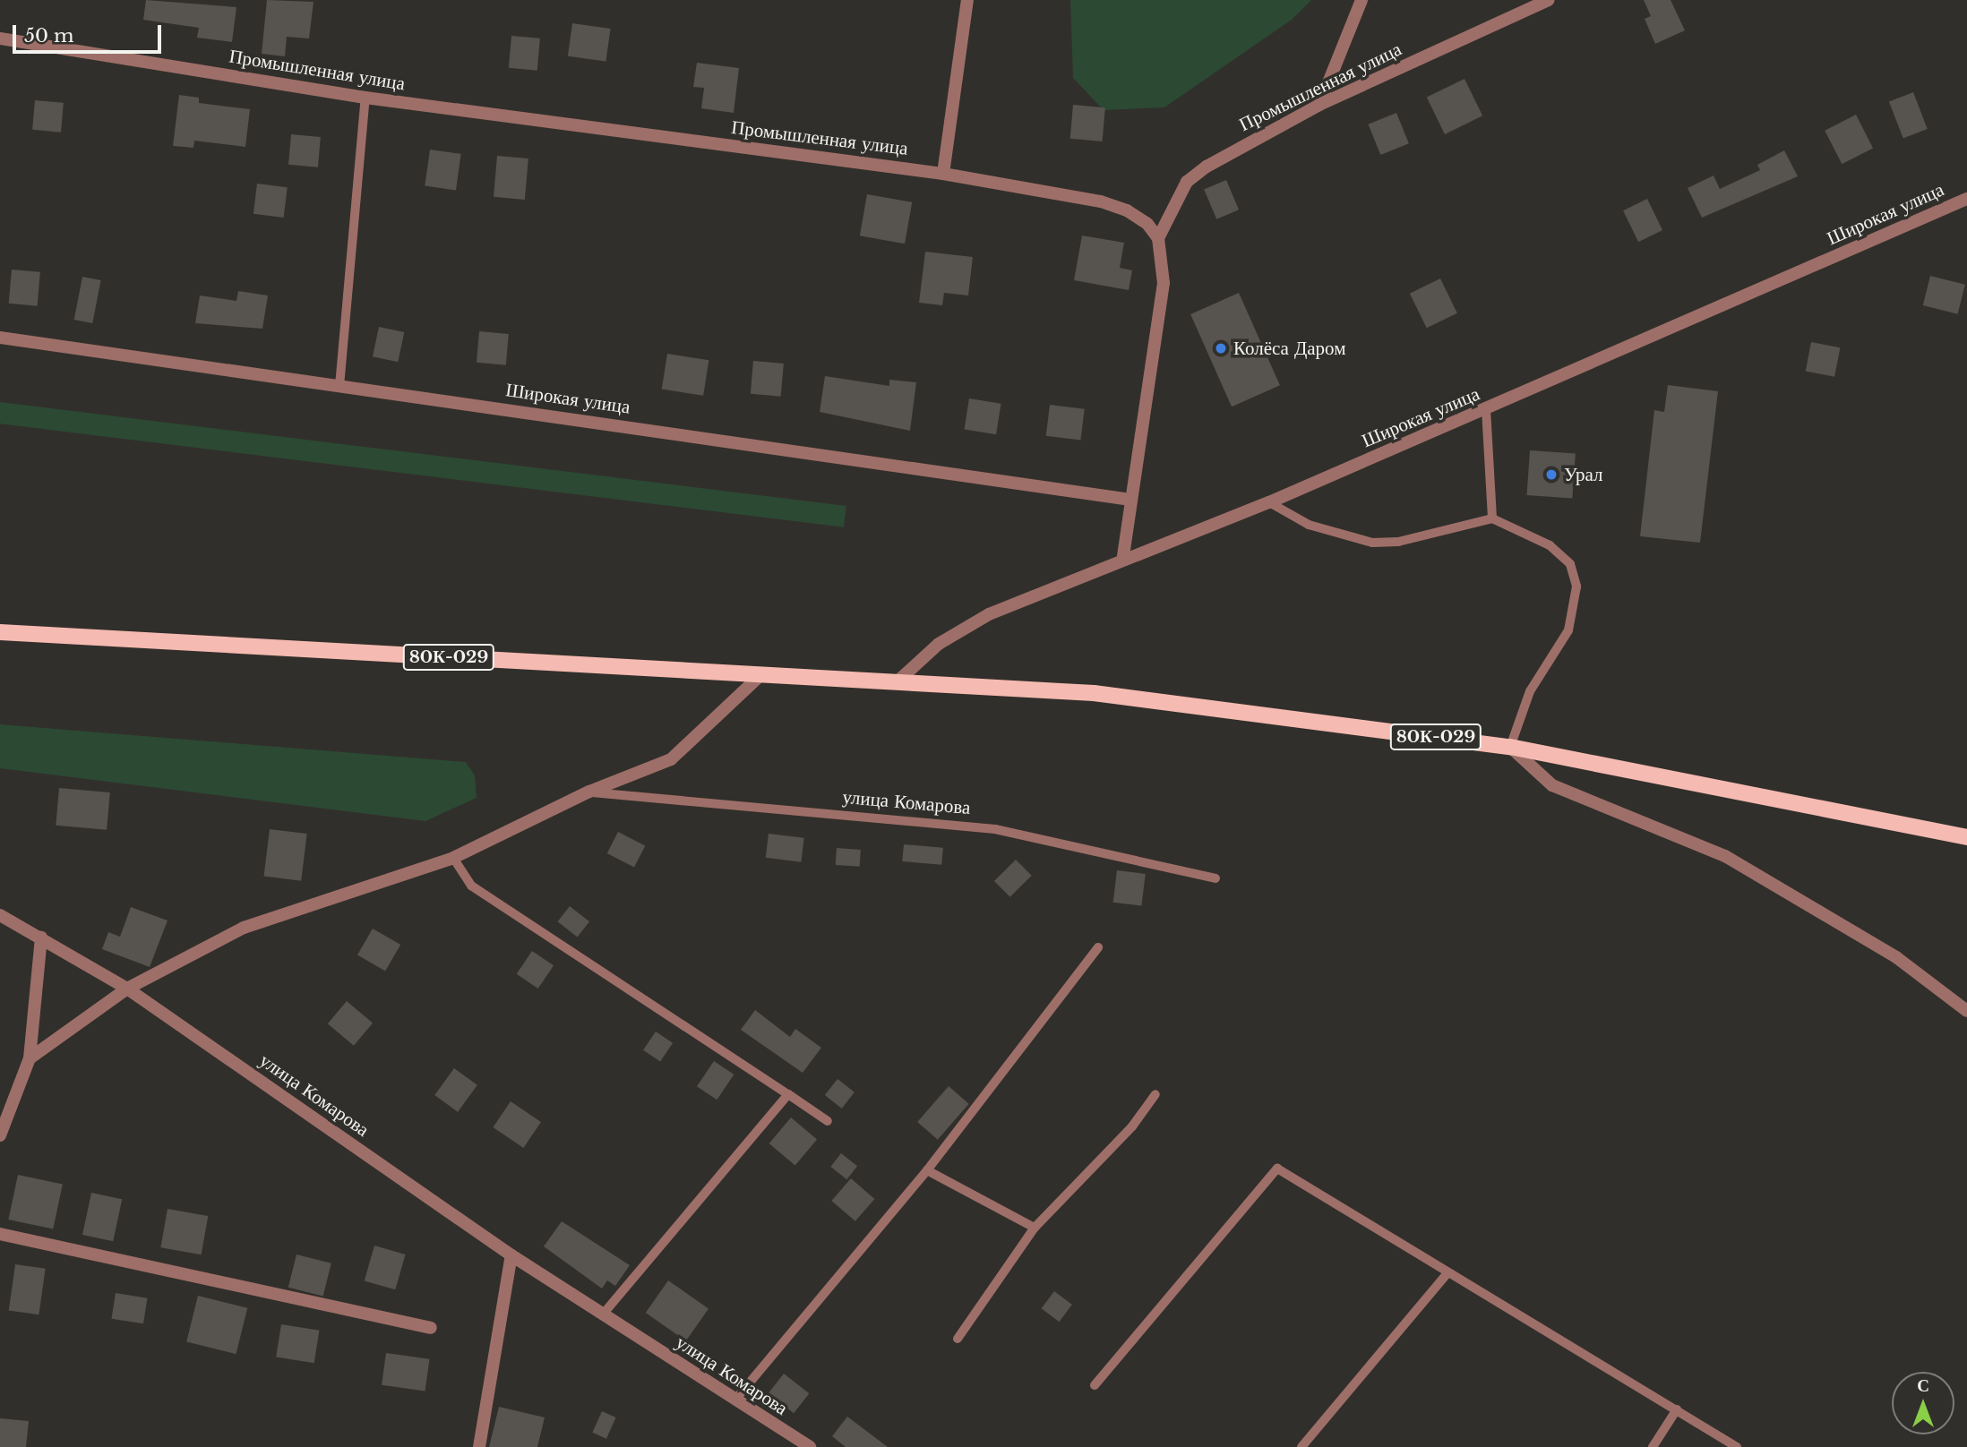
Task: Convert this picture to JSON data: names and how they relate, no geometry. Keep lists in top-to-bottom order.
{
  "streets": {
    "main road": ["80К-029"],
    "street": ["Промышленная улица", "Широкая улица", "улица Комарова"]
  },
  "crossings": [
    ["Широкая улица", "80К-029"]
  ],
  "places": ["Колёса Даром", "Урал"],
  "scale_bar": "50 m",
  "north": "top"
}
